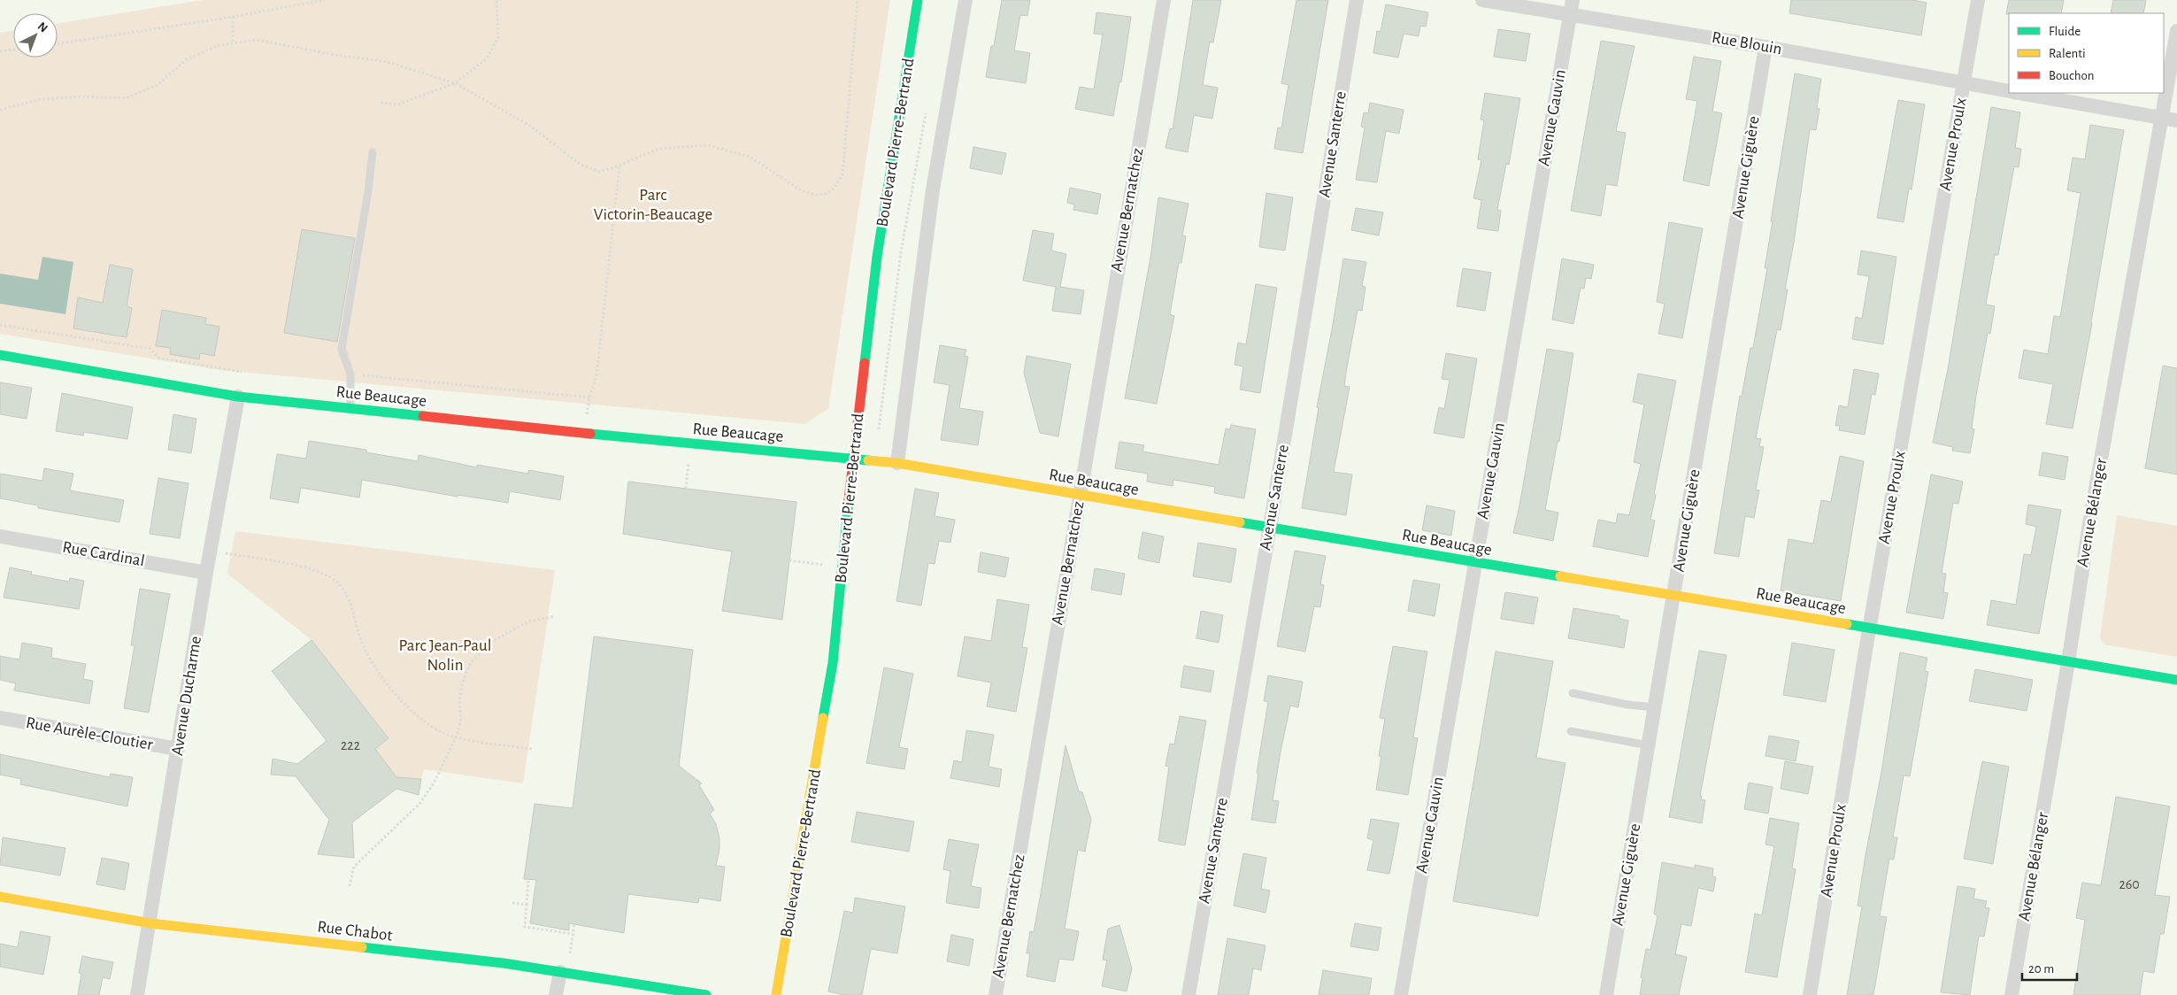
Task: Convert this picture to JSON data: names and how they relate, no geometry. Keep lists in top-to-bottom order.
{
  "streets": {
    "street": [
      "Rue Blouin",
      "Avenue Gauvin",
      "Boulevard Pierre-Bertrand",
      "Avenue Santerre",
      "Avenue Proulx",
      "Avenue Giguère",
      "Avenue Bernatchez",
      "Rue Beaucage",
      "Avenue Bélanger",
      "Rue Cardinal",
      "Avenue Ducharme",
      "Rue Aurèle-Cloutier",
      "Rue Chabot"
    ]
  },
  "crossings": [
    ["Rue Blouin", "Avenue Gauvin"],
    ["Rue Blouin", "Avenue Proulx"],
    ["Rue Blouin", "Avenue Giguère"],
    ["Rue Blouin", "Avenue Bélanger"],
    ["Avenue Gauvin", "Rue Beaucage"],
    ["Boulevard Pierre-Bertrand", "Rue Beaucage"],
    ["Avenue Santerre", "Rue Beaucage"],
    ["Avenue Proulx", "Rue Beaucage"],
    ["Avenue Giguère", "Rue Beaucage"],
    ["Avenue Bernatchez", "Rue Beaucage"],
    ["Rue Beaucage", "Avenue Bélanger"],
    ["Rue Beaucage", "Avenue Ducharme"],
    ["Rue Cardinal", "Avenue Ducharme"],
    ["Avenue Ducharme", "Rue Aurèle-Cloutier"],
    ["Avenue Ducharme", "Rue Chabot"]
  ],
  "parks": ["Parc Victorin-Beaucage", "Parc Jean-Paul Nolin"],
  "house_numbers": ["222", "260"],
  "legend": ["Fluide", "Ralenti", "Bouchon"],
  "scale_bar": "20 m",
  "north": "top right"
}
